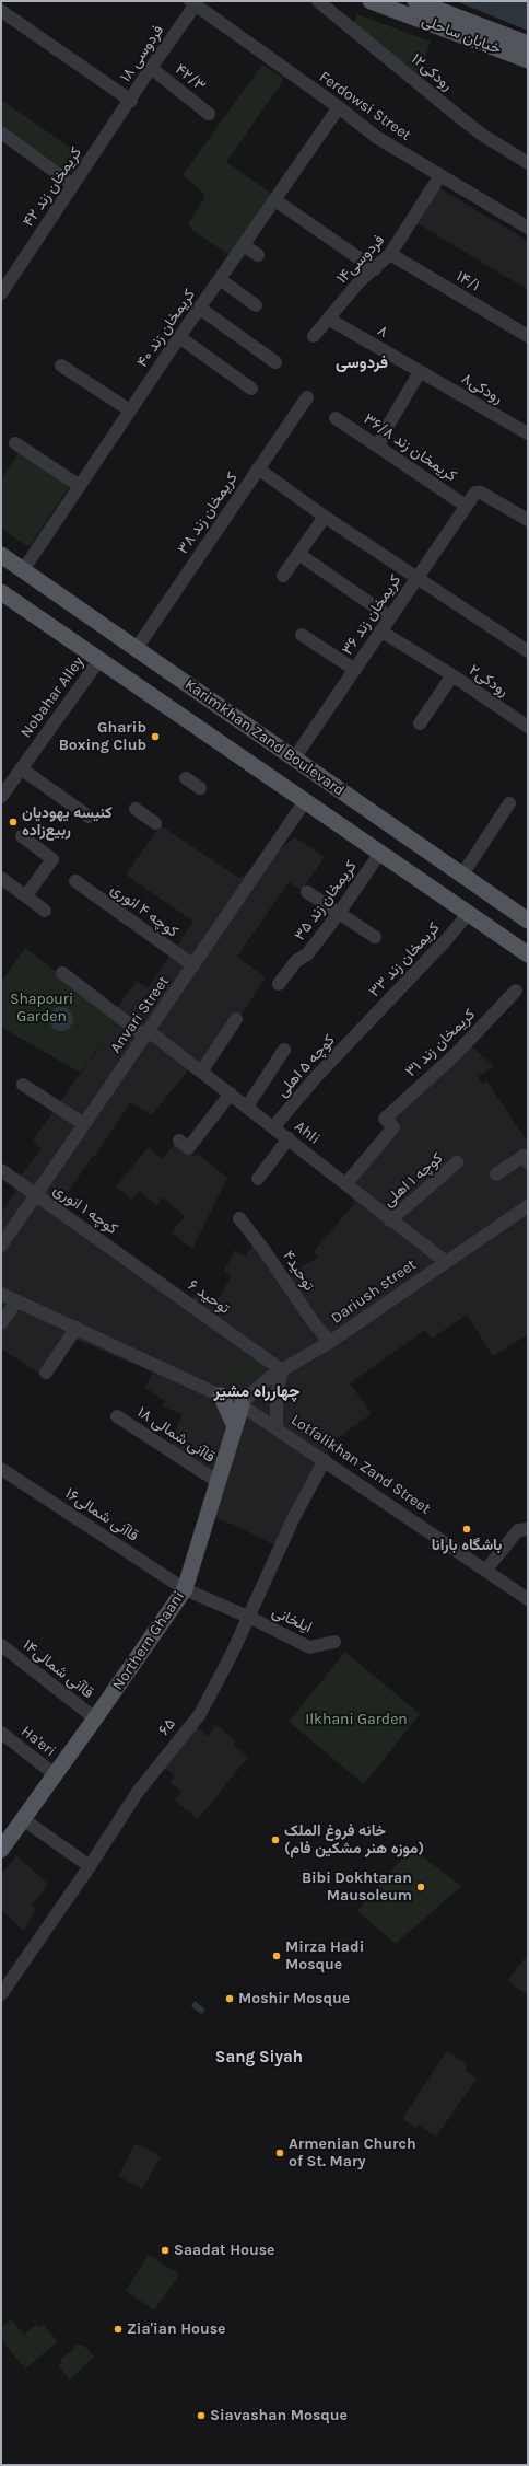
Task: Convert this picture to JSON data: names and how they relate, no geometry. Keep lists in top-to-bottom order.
{
  "streets": {
    "main road": ["خیابان ساحلی", "Karimkhan Zand Boulevard", "Northern Ghaani"],
    "street": [
      "فردوسی ۱۸",
      "رودکی۱۲",
      "۴۲/۳",
      "Ferdowsi Street",
      "کریمخان زند ۴۲",
      "فردوسی۱۴",
      "۱۴/۱",
      "کریمخان زند ۴۰",
      "۸",
      "رودکی۸",
      "کریمخان زند ۳۶/۸",
      "کریمخان زند ۳۸",
      "کریمخان زند ۳۶",
      "رودکی۲",
      "Nobahar Alley",
      "کریمخان زند ۳۵",
      "کوچه ۴ انوری",
      "کریمخان زند ۳۳",
      "Anvari Street",
      "کریمخان زند ۳۱",
      "کوچه ۵ اهلی",
      "Ahli",
      "کوچه ۱ اهلی",
      "کوچه ۱ انوری",
      "توحید۴",
      "Dariush street",
      "۶ توحید",
      "۱۸ قاآنی شمالی",
      "Lotfalikhan Zand Street",
      "قاآنی شمالی۱۶",
      "ایلخانی",
      "قاآنی شمالی۱۴",
      "۶۵",
      "Ha'eri"
    ]
  },
  "crossings": [
    ["فردوسی ۱۸", "۴۲/۳"],
    ["فردوسی ۱۸", "Ferdowsi Street"],
    ["فردوسی ۱۸", "کریمخان زند ۴۲"],
    ["Ferdowsi Street", "فردوسی۱۴"],
    ["Ferdowsi Street", "کریمخان زند ۴۰"],
    ["فردوسی۱۴", "۱۴/۱"],
    ["فردوسی۱۴", "۸"],
    ["کریمخان زند ۴۰", "Karimkhan Zand Boulevard"],
    ["۸", "رودکی۸"],
    ["کریمخان زند ۳۶/۸", "کریمخان زند ۳۶"],
    ["کریمخان زند ۳۸", "Karimkhan Zand Boulevard"],
    ["کریمخان زند ۳۶", "رودکی۲"],
    ["کریمخان زند ۳۶", "Karimkhan Zand Boulevard"],
    ["Nobahar Alley", "Karimkhan Zand Boulevard"],
    ["Karimkhan Zand Boulevard", "کریمخان زند ۳۵"],
    ["Karimkhan Zand Boulevard", "کریمخان زند ۳۳"],
    ["Karimkhan Zand Boulevard", "Anvari Street"],
    ["کوچه ۴ انوری", "Anvari Street"],
    ["کریمخان زند ۳۳", "کوچه ۵ اهلی"],
    ["Anvari Street", "Ahli"],
    ["Anvari Street", "کوچه ۱ انوری"],
    ["کریمخان زند ۳۱", "Ahli"],
    ["کوچه ۵ اهلی", "Ahli"],
    ["Ahli", "کوچه ۱ اهلی"],
    ["Ahli", "Dariush street"],
    ["کوچه ۱ انوری", "۶ توحید"],
    ["توحید۴", "Dariush street"],
    ["Dariush street", "۶ توحید"],
    ["Dariush street", "Lotfalikhan Zand Street"],
    ["Dariush street", "Northern Ghaani"],
    ["۱۸ قاآنی شمالی", "Northern Ghaani"],
    ["Lotfalikhan Zand Street", "Northern Ghaani"],
    ["Lotfalikhan Zand Street", "۶۵"],
    ["قاآنی شمالی۱۶", "ایلخانی"],
    ["قاآنی شمالی۱۶", "Northern Ghaani"],
    ["قاآنی شمالی۱۶", "۶۵"],
    ["ایلخانی", "۶۵"],
    ["Northern Ghaani", "قاآنی شمالی۱۴"],
    ["Northern Ghaani", "Ha'eri"]
  ],
  "districts": ["فردوسی", "چهارراه مشیر", "Sang Siyah"],
  "parks": ["Shapouri Garden", "Ilkhani Garden"],
  "places": [
    "Gharib Boxing Club",
    "کنیسه یهودیان ربیع‌زاده",
    "باشگاه بارانا",
    "خانه فروغ الملک (موزه هنر مشکین فام)",
    "Bibi Dokhtaran Mausoleum",
    "Mirza Hadi Mosque",
    "Moshir Mosque",
    "Armenian Church of St. Mary",
    "Saadat House",
    "Zia'ian House",
    "Siavashan Mosque"
  ]
}
